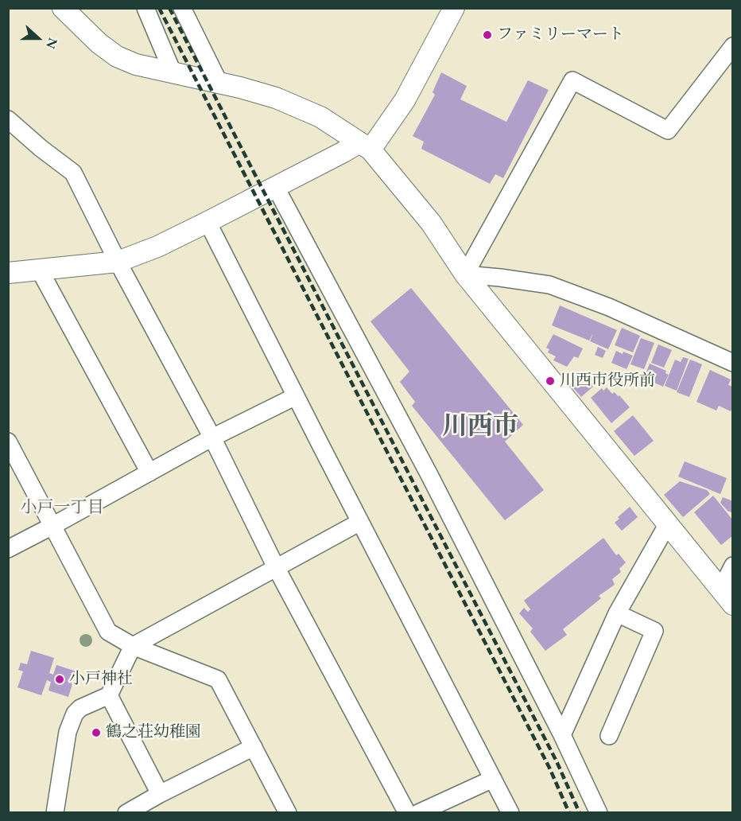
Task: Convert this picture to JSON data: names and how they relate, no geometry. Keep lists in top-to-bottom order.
{
  "districts": ["川西市", "小戸一丁目"],
  "places": [
    "ファミリーマート",
    "川西市役所前",
    "小戸神社",
    "鶴之荘幼稚園"
  ],
  "north": "right"
}
